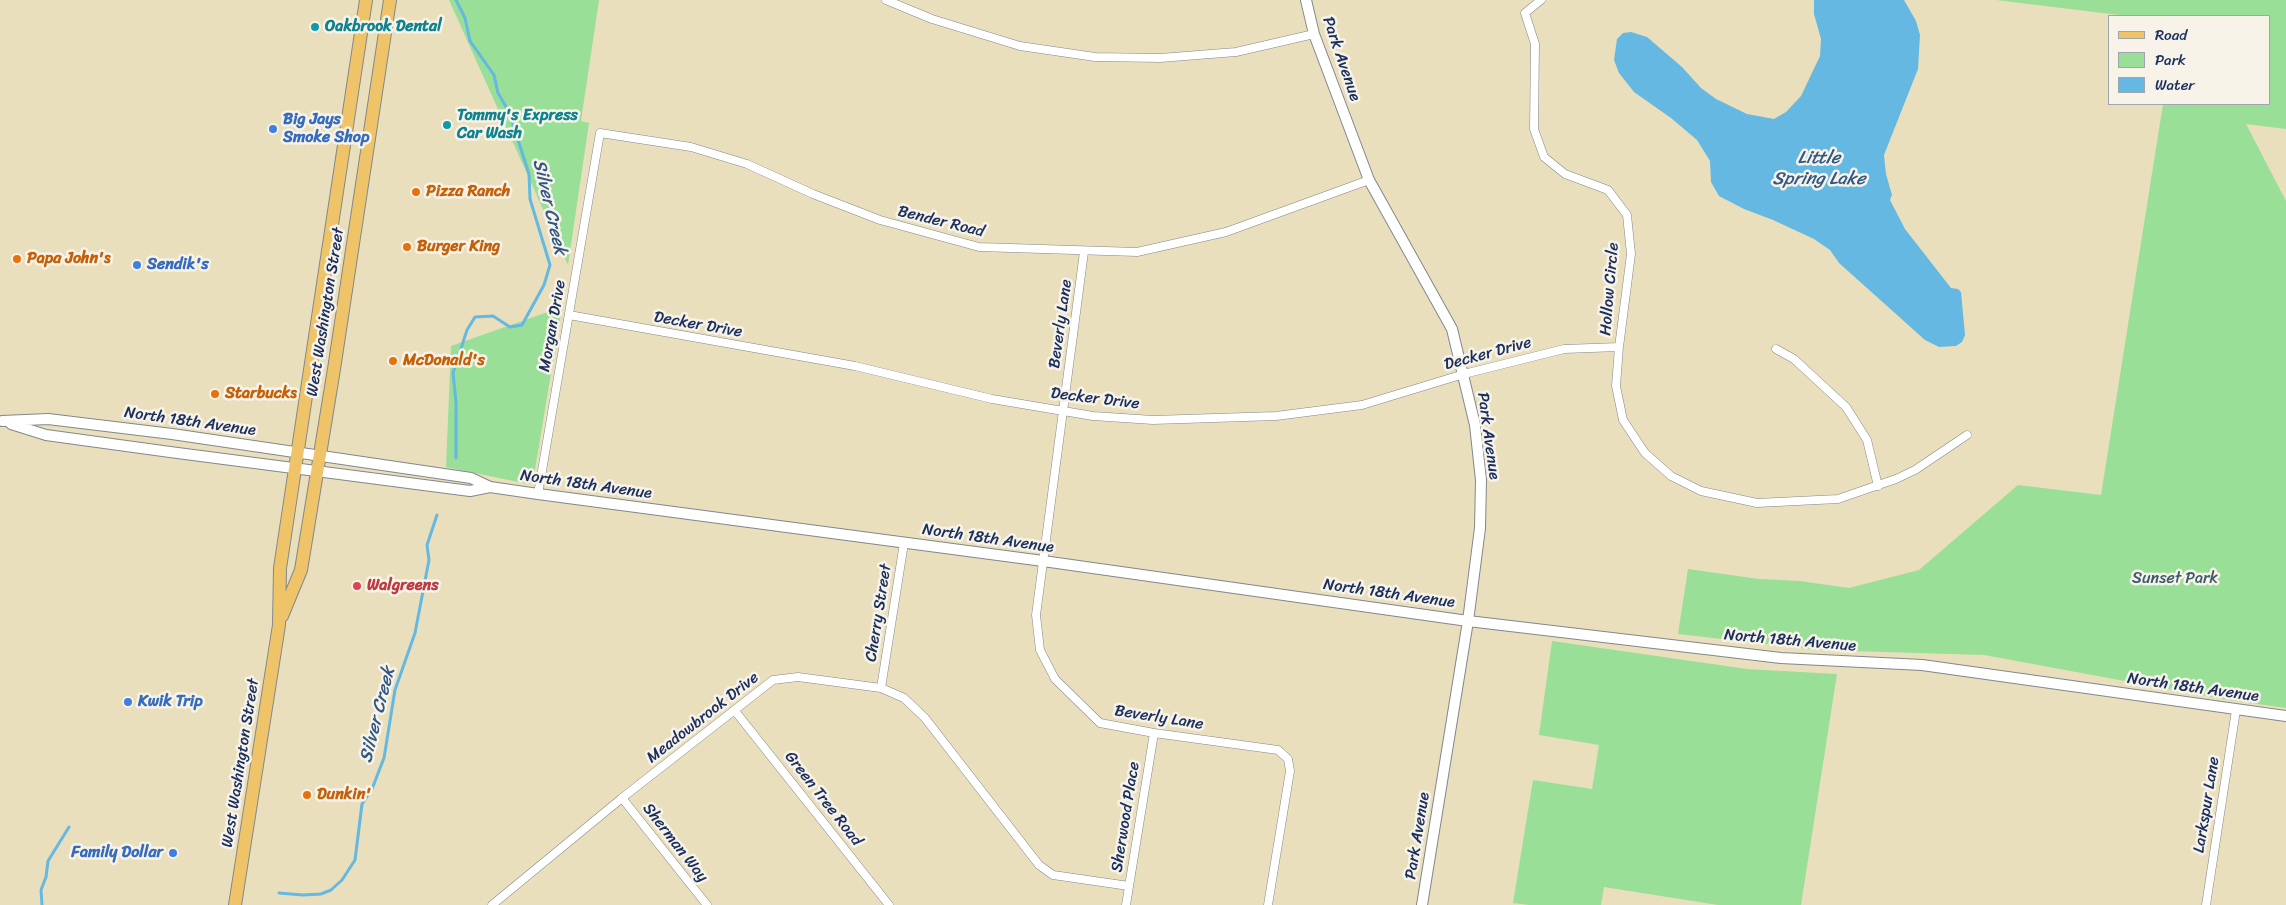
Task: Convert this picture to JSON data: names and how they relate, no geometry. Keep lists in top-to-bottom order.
{
  "streets": {
    "main road": ["West Washington Street"],
    "street": [
      "Park Avenue",
      "Bender Road",
      "Hollow Circle",
      "Beverly Lane",
      "Decker Drive",
      "Morgan Drive",
      "North 18th Avenue",
      "Cherry Street",
      "Meadowbrook Drive",
      "Green Tree Road",
      "Larkspur Lane",
      "Sherwood Place",
      "Sherman Way"
    ]
  },
  "crossings": [
    ["Park Avenue", "Bender Road"],
    ["Park Avenue", "Decker Drive"],
    ["Park Avenue", "North 18th Avenue"],
    ["Bender Road", "Beverly Lane"],
    ["Bender Road", "Morgan Drive"],
    ["Hollow Circle", "Decker Drive"],
    ["West Washington Street", "North 18th Avenue"],
    ["Beverly Lane", "Decker Drive"],
    ["Beverly Lane", "North 18th Avenue"],
    ["Beverly Lane", "Sherwood Place"],
    ["Decker Drive", "Morgan Drive"],
    ["Morgan Drive", "North 18th Avenue"],
    ["North 18th Avenue", "Cherry Street"],
    ["North 18th Avenue", "Larkspur Lane"],
    ["Cherry Street", "Meadowbrook Drive"],
    ["Meadowbrook Drive", "Green Tree Road"],
    ["Meadowbrook Drive", "Sherwood Place"],
    ["Meadowbrook Drive", "Sherman Way"]
  ],
  "water": ["Little Spring Lake", "Silver Creek"],
  "parks": ["Sunset Park"],
  "places": [
    "Oakbrook Dental",
    "Tommy's Express Car Wash",
    "Big Jays Smoke Shop",
    "Pizza Ranch",
    "Burger King",
    "Papa John's",
    "Sendik's",
    "McDonald's",
    "Starbucks",
    "Walgreens",
    "Kwik Trip",
    "Dunkin'",
    "Family Dollar"
  ],
  "legend": ["Road", "Park", "Water"]
}
